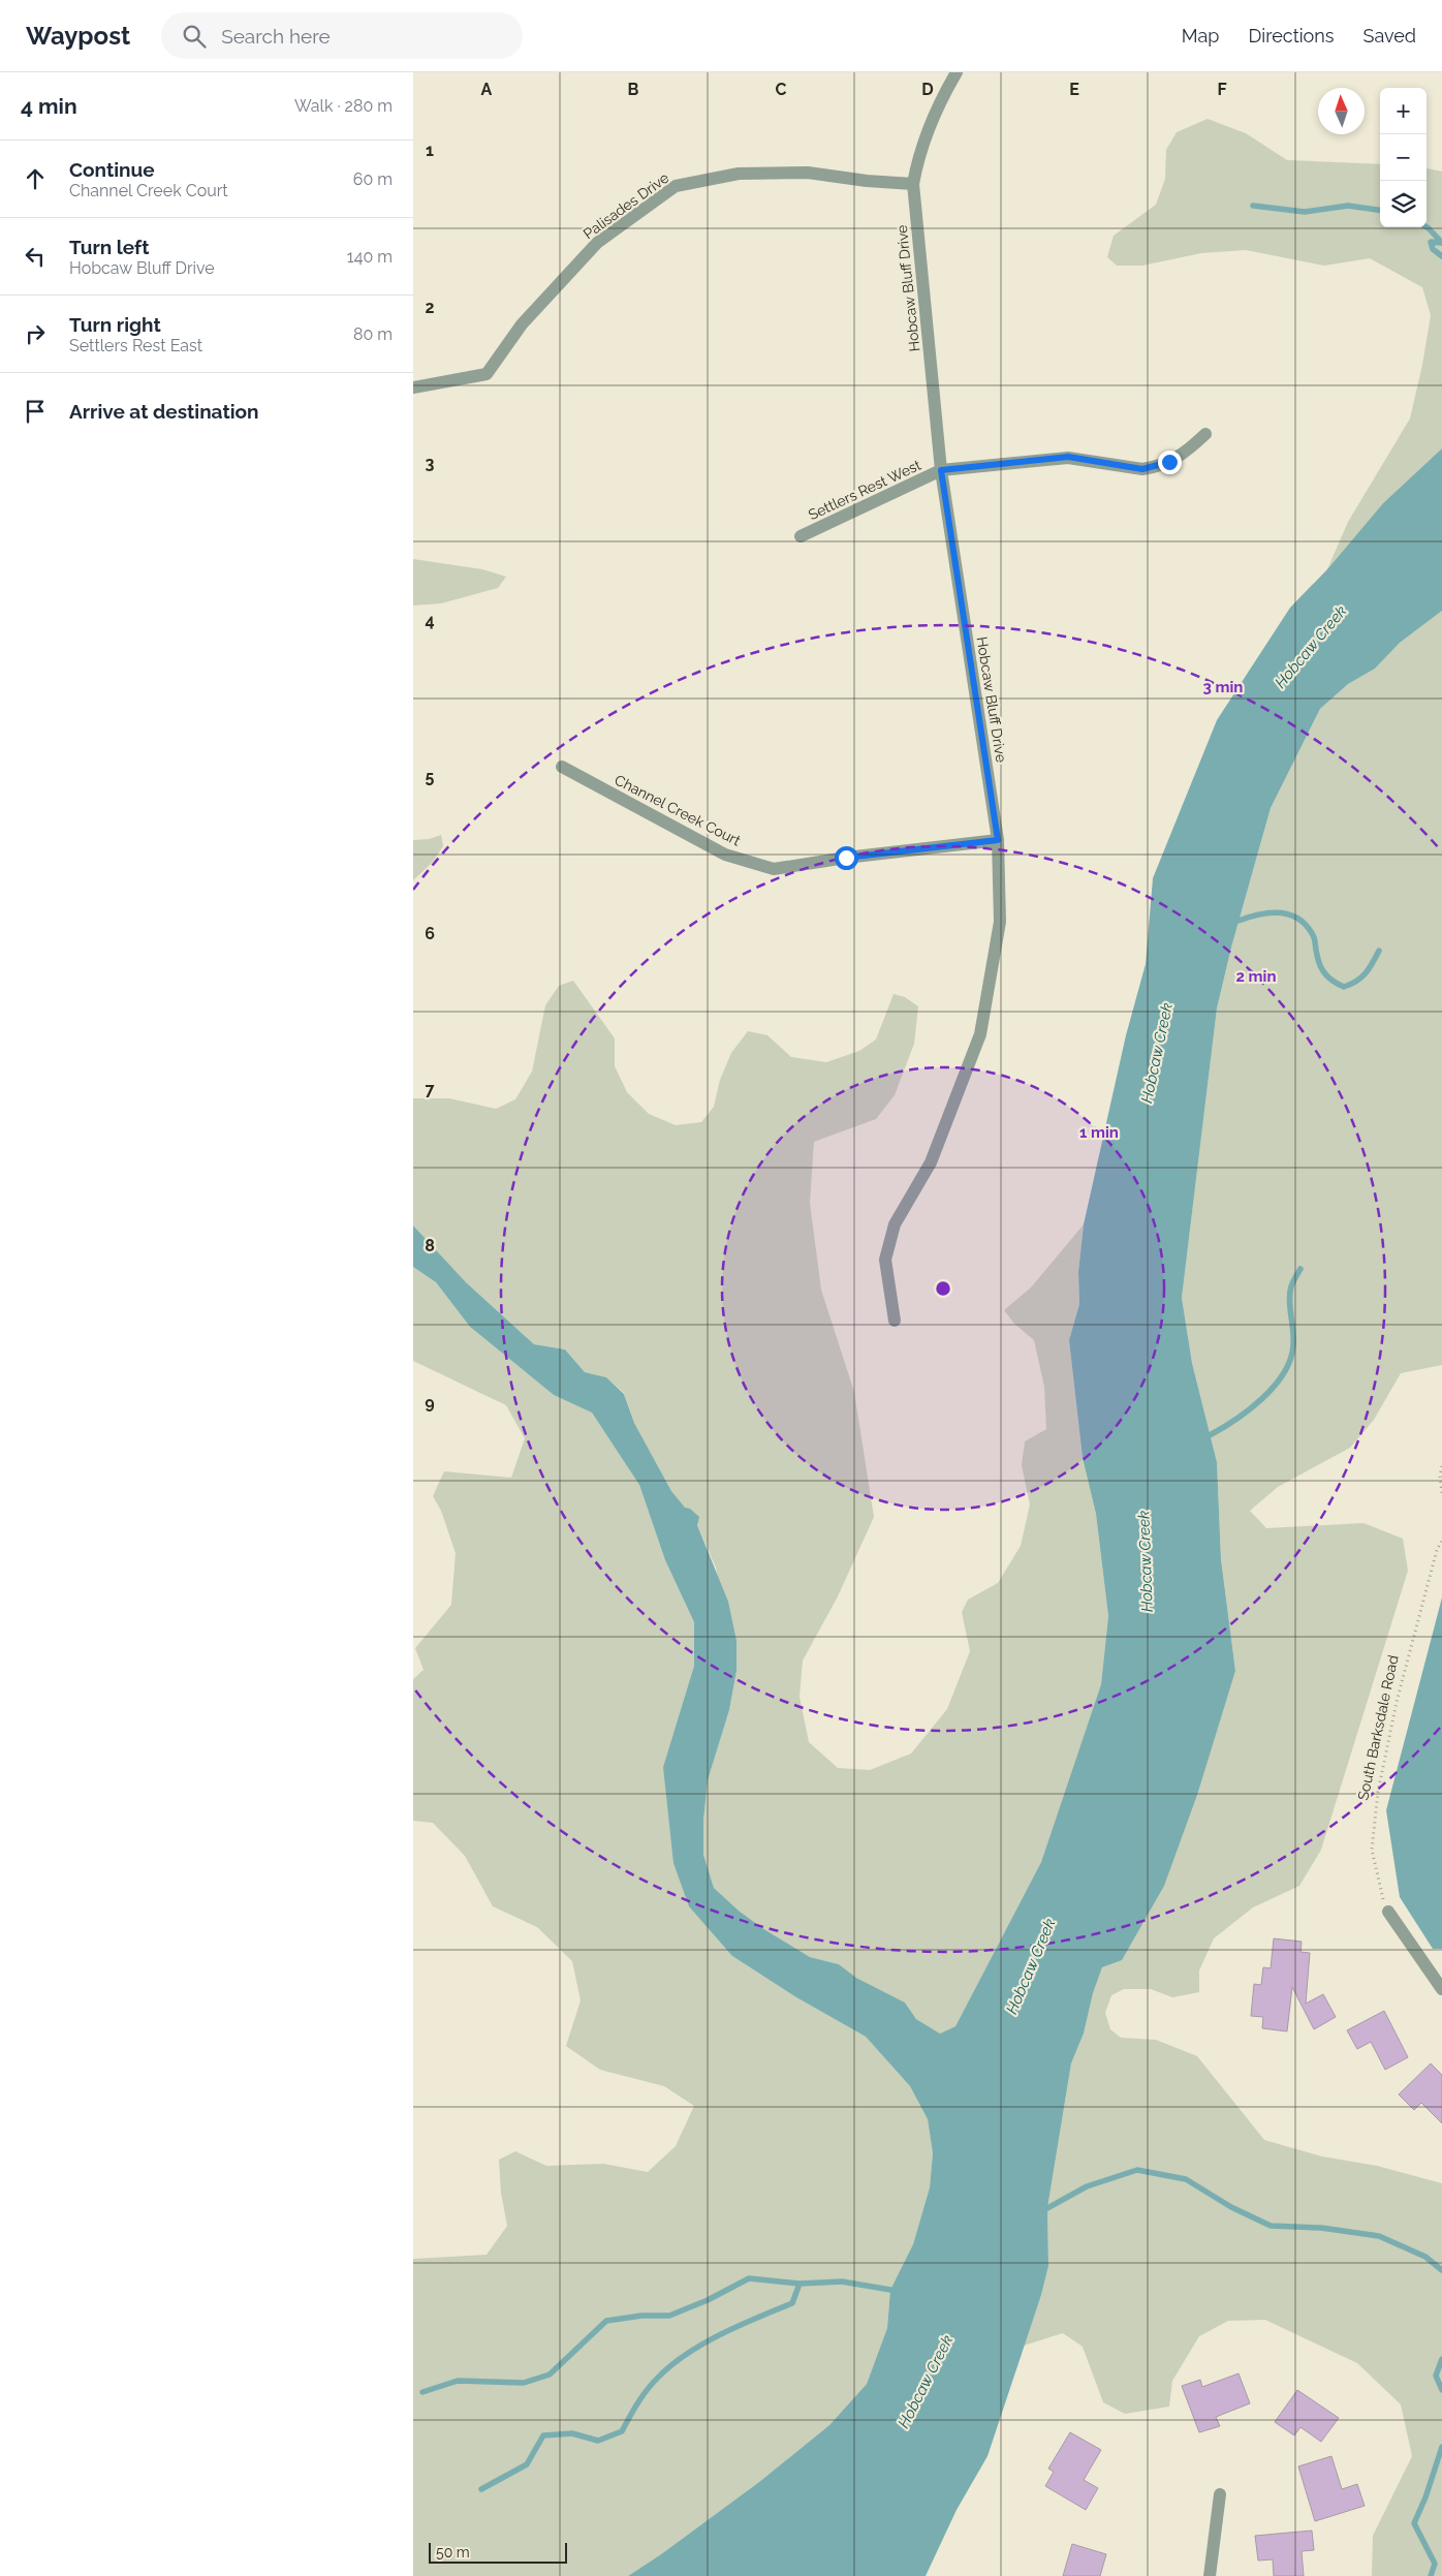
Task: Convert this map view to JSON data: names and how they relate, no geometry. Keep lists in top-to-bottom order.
{
  "streets": {
    "street": [
      "Palisades Drive",
      "Hobcaw Bluff Drive",
      "Settlers Rest West",
      "Channel Creek Court"
    ],
    "path": ["South Barksdale Road"]
  },
  "crossings": [
    ["Palisades Drive", "Hobcaw Bluff Drive"],
    ["Hobcaw Bluff Drive", "Settlers Rest West"],
    ["Hobcaw Bluff Drive", "Channel Creek Court"]
  ],
  "water": ["Hobcaw Creek"],
  "scale_bar": "50 m",
  "north": "top",
  "page": {
    "header": "Waypost",
    "search": "Search here",
    "nav": ["Map", "Directions", "Saved"],
    "heading": ["4 min", "Walk · 280 m"],
    "map_buttons": ["+", "−"],
    "list": [
      ["Continue", "Channel Creek Court", "60 m"],
      ["Turn left", "Hobcaw Bluff Drive", "140 m"],
      ["Turn right", "Settlers Rest East", "80 m"],
      "Arrive at destination"
    ],
    "scale": "50 m"
  },
  "grid": {
    "columns": [
      "A",
      "B",
      "C",
      "D",
      "E",
      "F"
    ],
    "rows": [
      "1",
      "2",
      "3",
      "4",
      "5",
      "6",
      "7",
      "8",
      "9"
    ]
  },
  "rings": ["3 min", "2 min", "1 min"]
}
